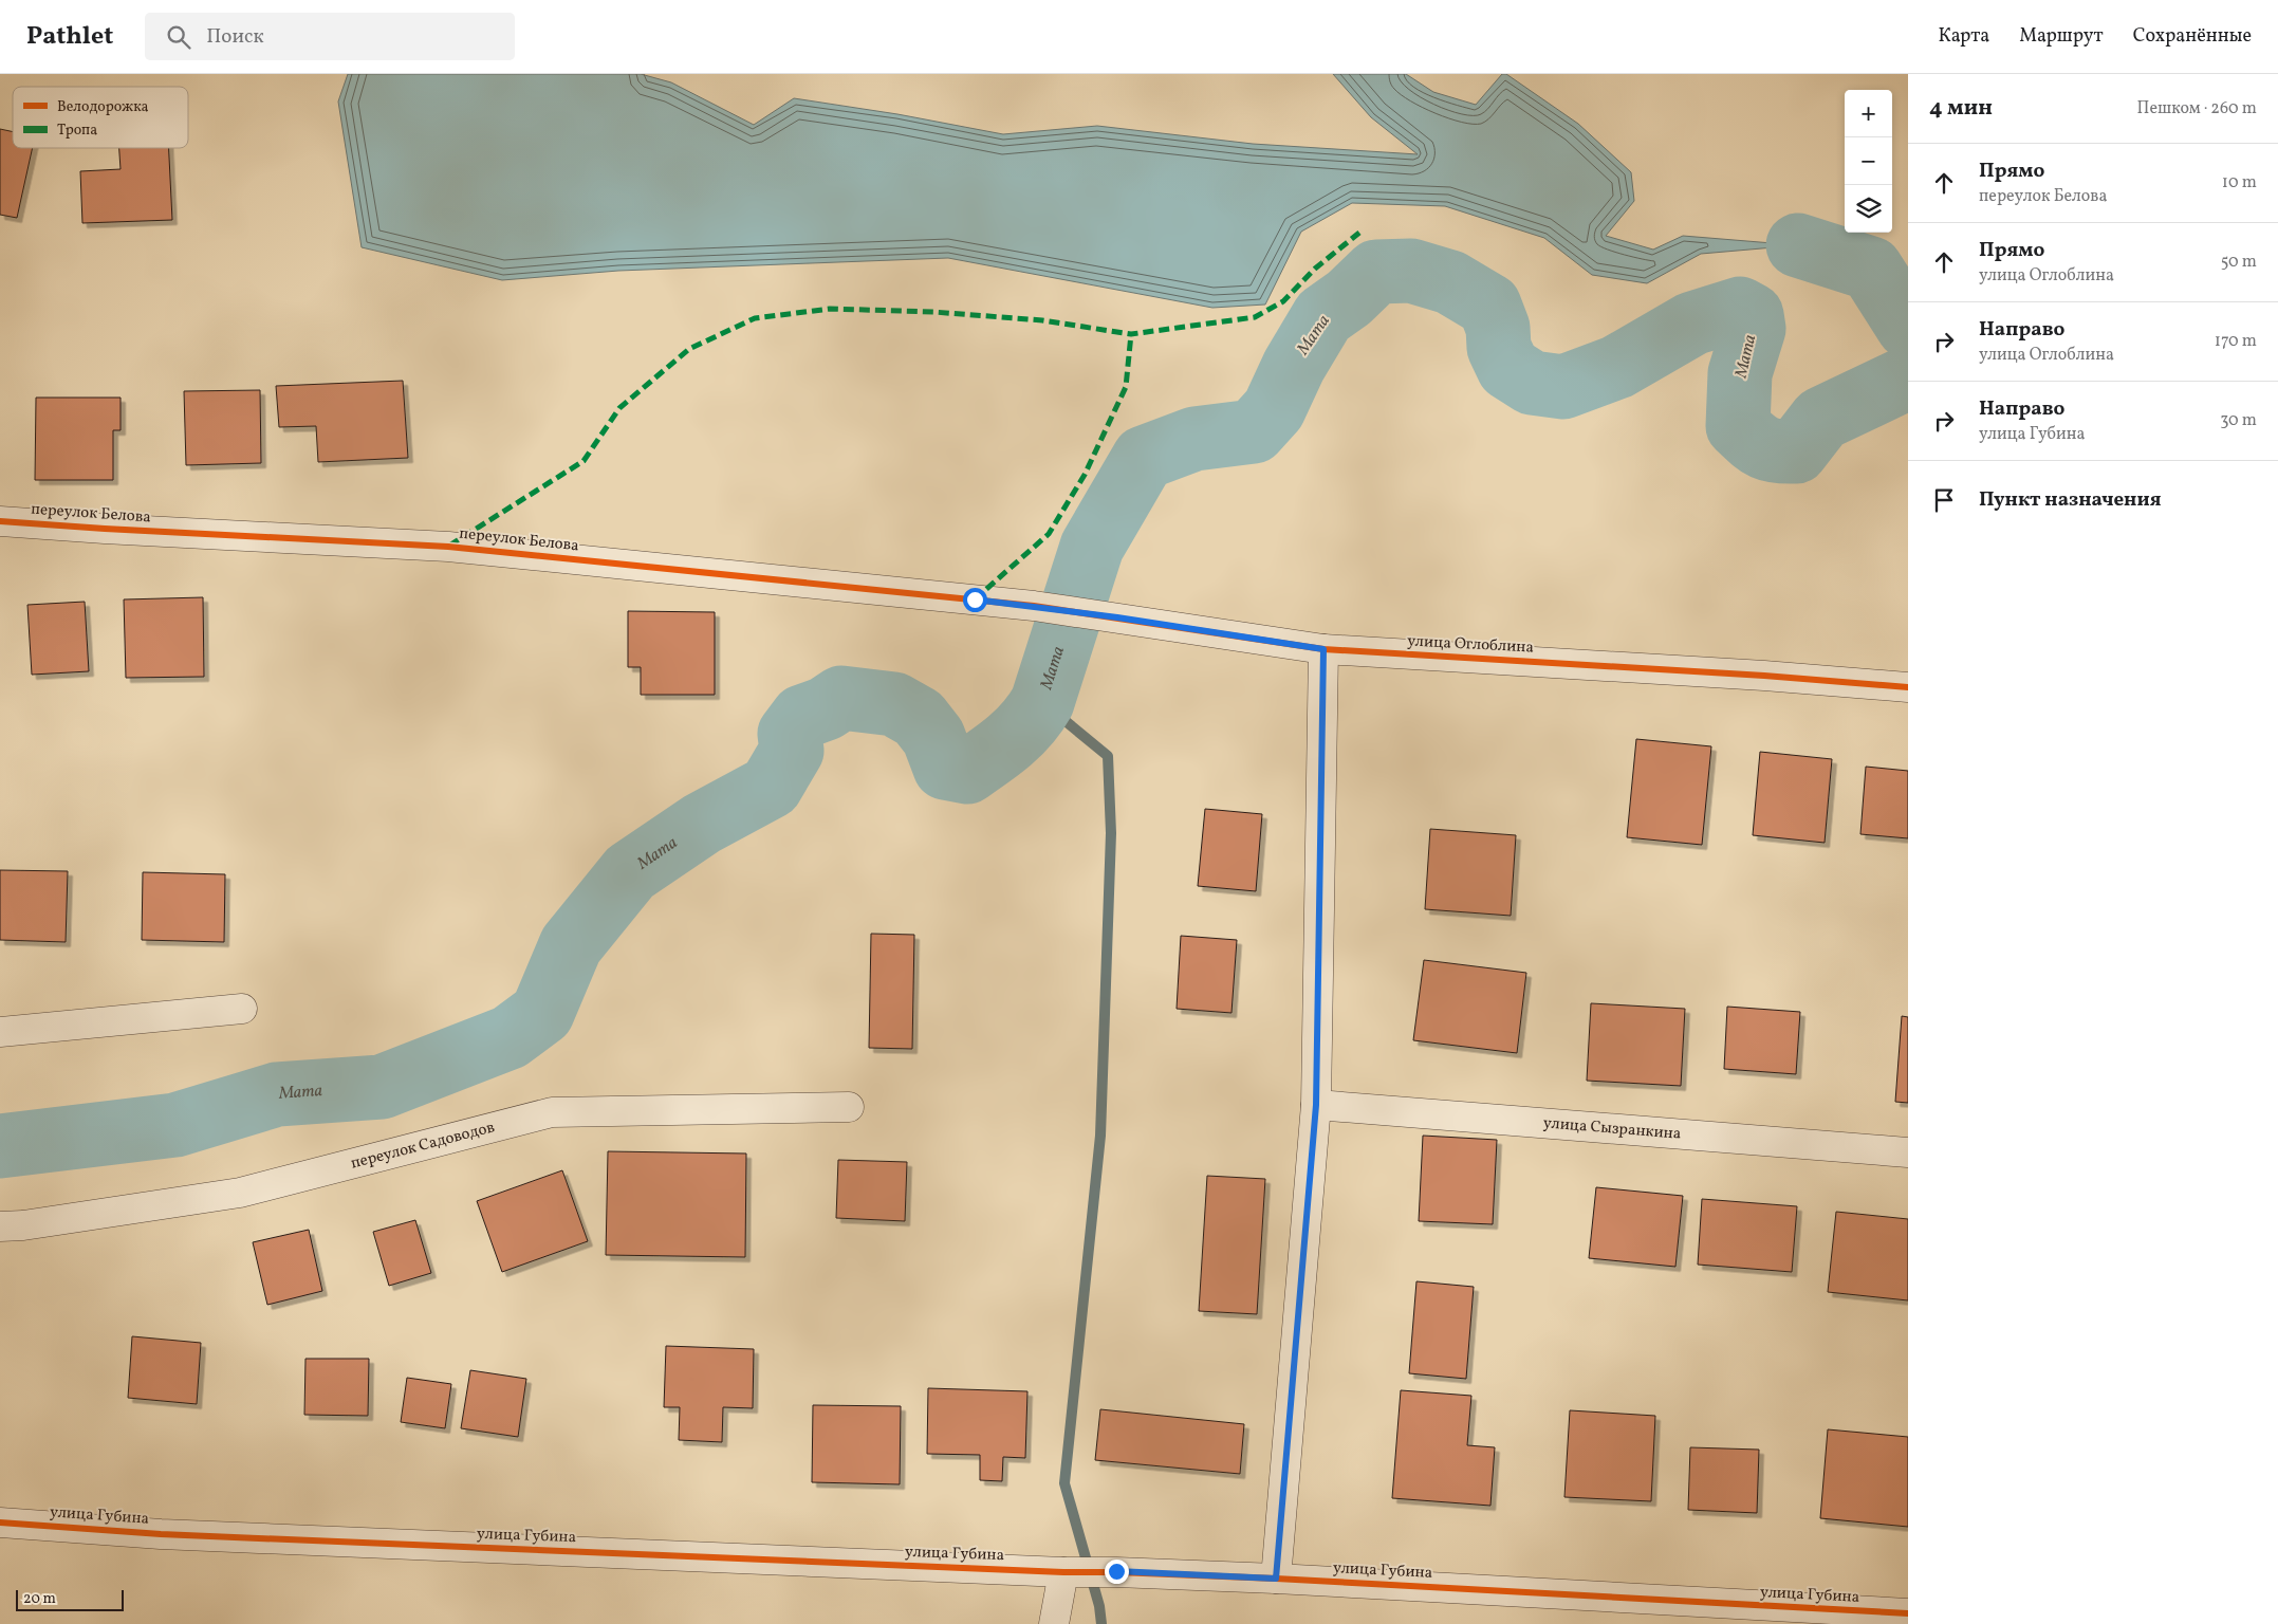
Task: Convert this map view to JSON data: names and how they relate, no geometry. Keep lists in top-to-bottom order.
{
  "streets": {
    "street": [
      "переулок Белова",
      "улица Оглоблина",
      "улица Сызранкина",
      "переулок Садоводов",
      "улица Губина"
    ]
  },
  "crossings": [
    ["переулок Белова", "улица Оглоблина"]
  ],
  "water": ["Мата"],
  "legend": ["Велодорожка", "Тропа"],
  "scale_bar": "20 m",
  "page": {
    "header": "Pathlet",
    "search": "Поиск",
    "nav": ["Карта", "Маршрут", "Сохранённые"],
    "heading": ["4 мин", "Пешком · 260 m"],
    "map_buttons": ["+", "−"],
    "list": [
      ["Прямо", "переулок Белова", "10 m"],
      ["Прямо", "улица Оглоблина", "50 m"],
      ["Направо", "улица Оглоблина", "170 m"],
      ["Направо", "улица Губина", "30 m"],
      "Пункт назначения"
    ],
    "scale": "20 m"
  }
}
